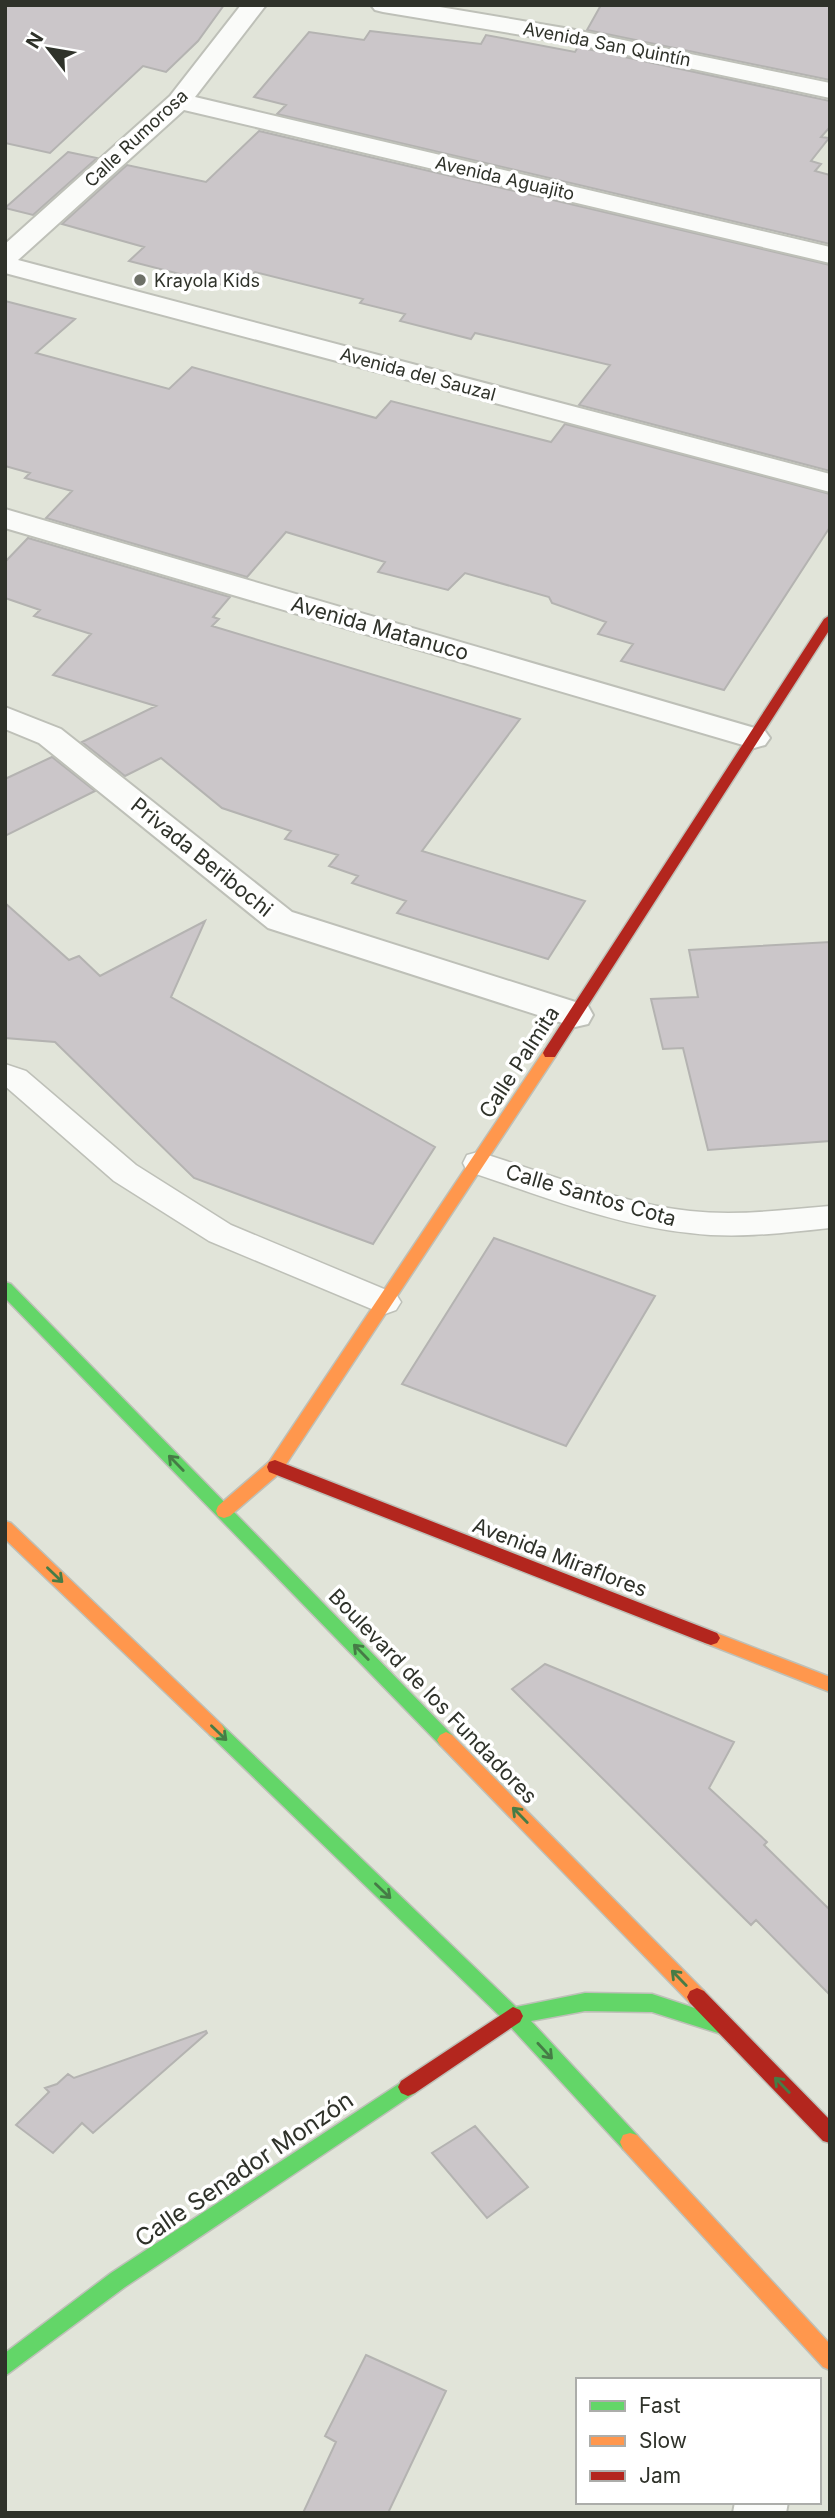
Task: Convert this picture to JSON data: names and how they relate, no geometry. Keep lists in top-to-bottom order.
{
  "streets": {
    "main road": [
      "Calle Palmita",
      "Avenida Miraflores",
      "Boulevard de los Fundadores",
      "Calle Senador Monzón"
    ],
    "street": [
      "Avenida San Quintín",
      "Calle Rumorosa",
      "Avenida Aguajito",
      "Avenida del Sauzal",
      "Avenida Matanuco",
      "Privada Beribochi"
    ],
    "lane": ["Calle Santos Cota"]
  },
  "crossings": [
    ["Calle Rumorosa", "Avenida Aguajito"],
    ["Avenida Matanuco", "Calle Palmita"],
    ["Privada Beribochi", "Calle Palmita"],
    ["Calle Palmita", "Calle Santos Cota"],
    ["Calle Palmita", "Avenida Miraflores"],
    ["Calle Palmita", "Boulevard de los Fundadores"]
  ],
  "one_way": ["Boulevard de los Fundadores"],
  "places": ["Krayola Kids"],
  "legend": ["Fast", "Slow", "Jam"],
  "north": "top left"
}
